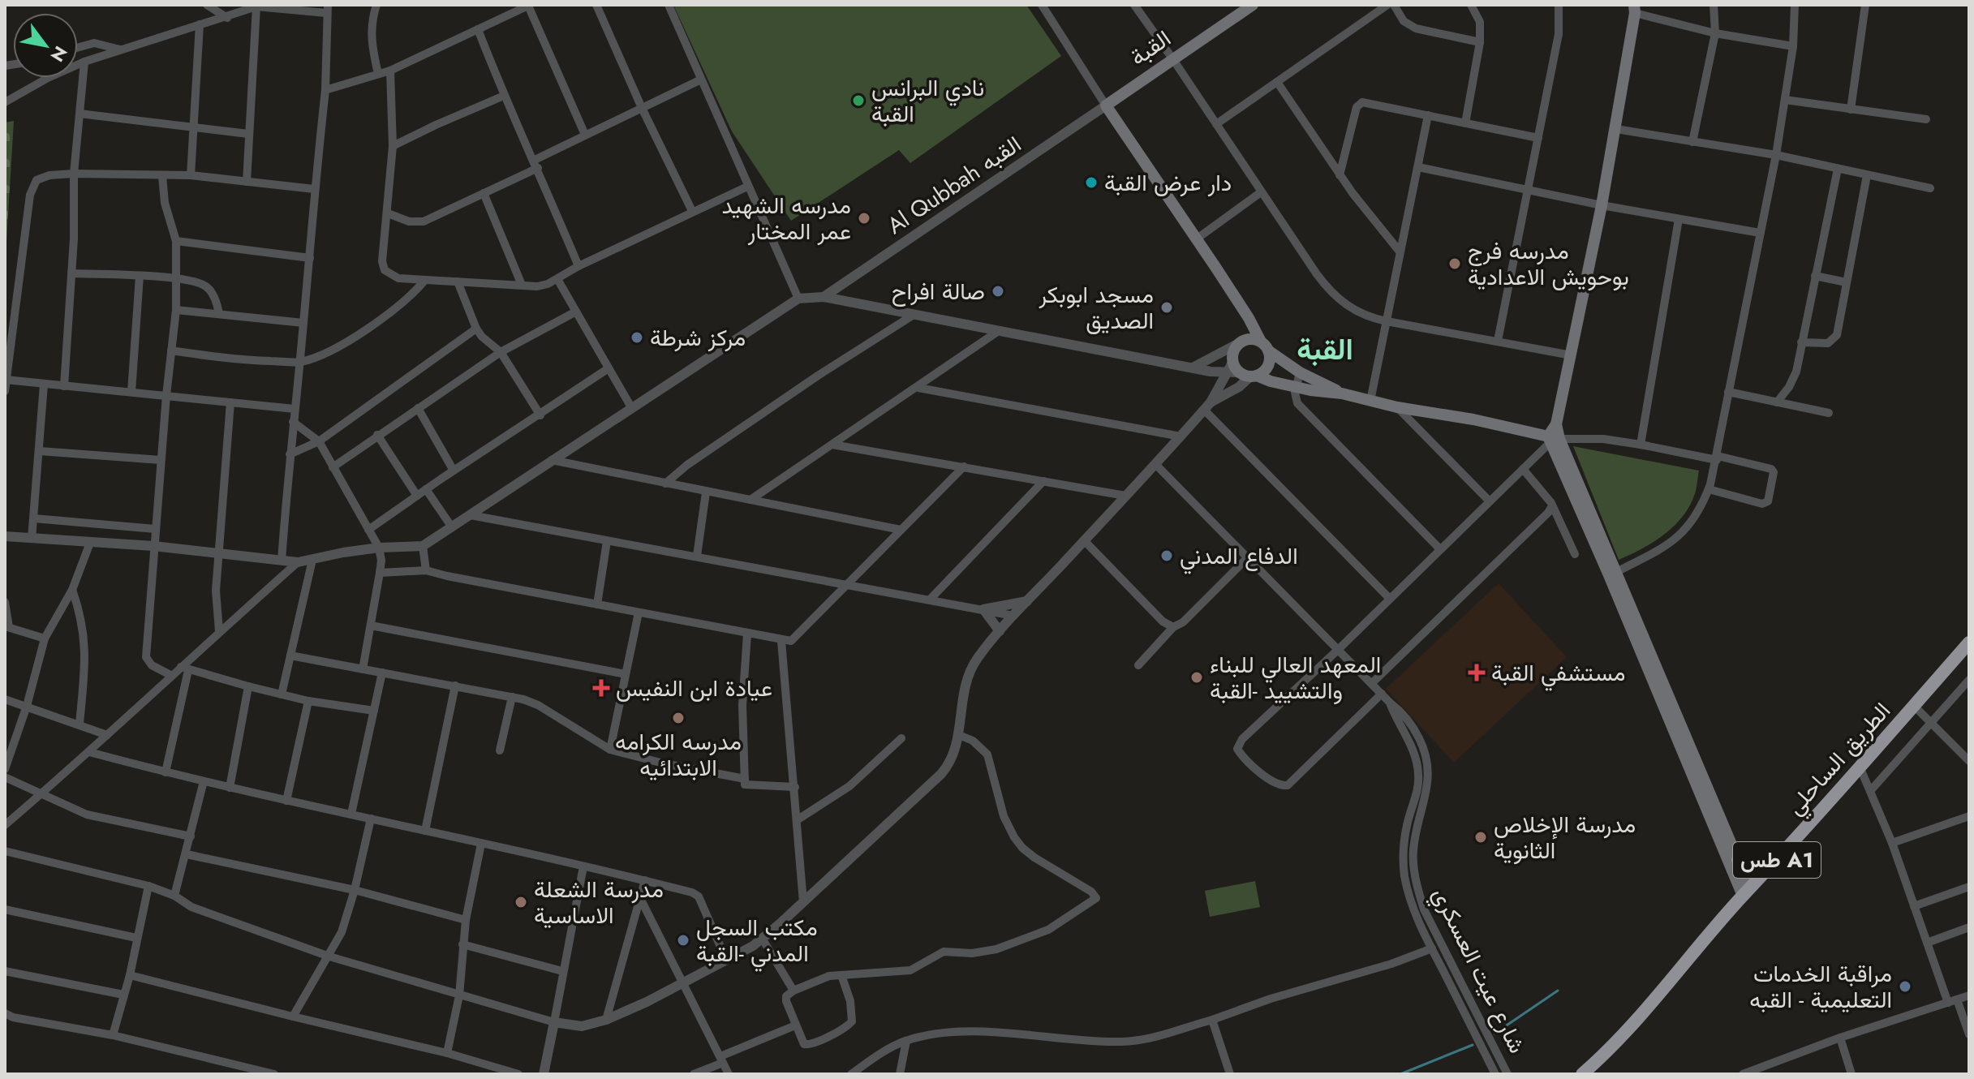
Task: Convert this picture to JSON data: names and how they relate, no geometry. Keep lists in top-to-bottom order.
{
  "streets": {
    "highway": ["الطريق الساحلي", "طس A1"],
    "main road": ["القبة"],
    "street": ["Al Qubbah القبه", "شارع عيت العسكري"]
  },
  "crossings": [
    ["القبة", "Al Qubbah القبه"]
  ],
  "districts": ["القبة"],
  "places": {
    "other": [
      "نادي البرانس القبة",
      "دار عرض القبة",
      "مدرسه الشهيد عمر المختار",
      "مدرسه فرج بوحويش الاعدادية",
      "صالة افراح",
      "مسجد ابوبكر الصديق",
      "مركز شرطة",
      "الدفاع المدني",
      "المعهد العالي للبناء والتشييد -القبة",
      "مدرسه الكرامه الابتدائيه",
      "مدرسة الإخلاص الثانوية",
      "مدرسة الشعلة الاساسية",
      "مكتب السجل المدني -القبة",
      "مراقبة الخدمات التعليمية - القبه"
    ],
    "health": ["مستشفي القبة", "عيادة ابن النفيس"]
  },
  "north": "bottom right"
}
